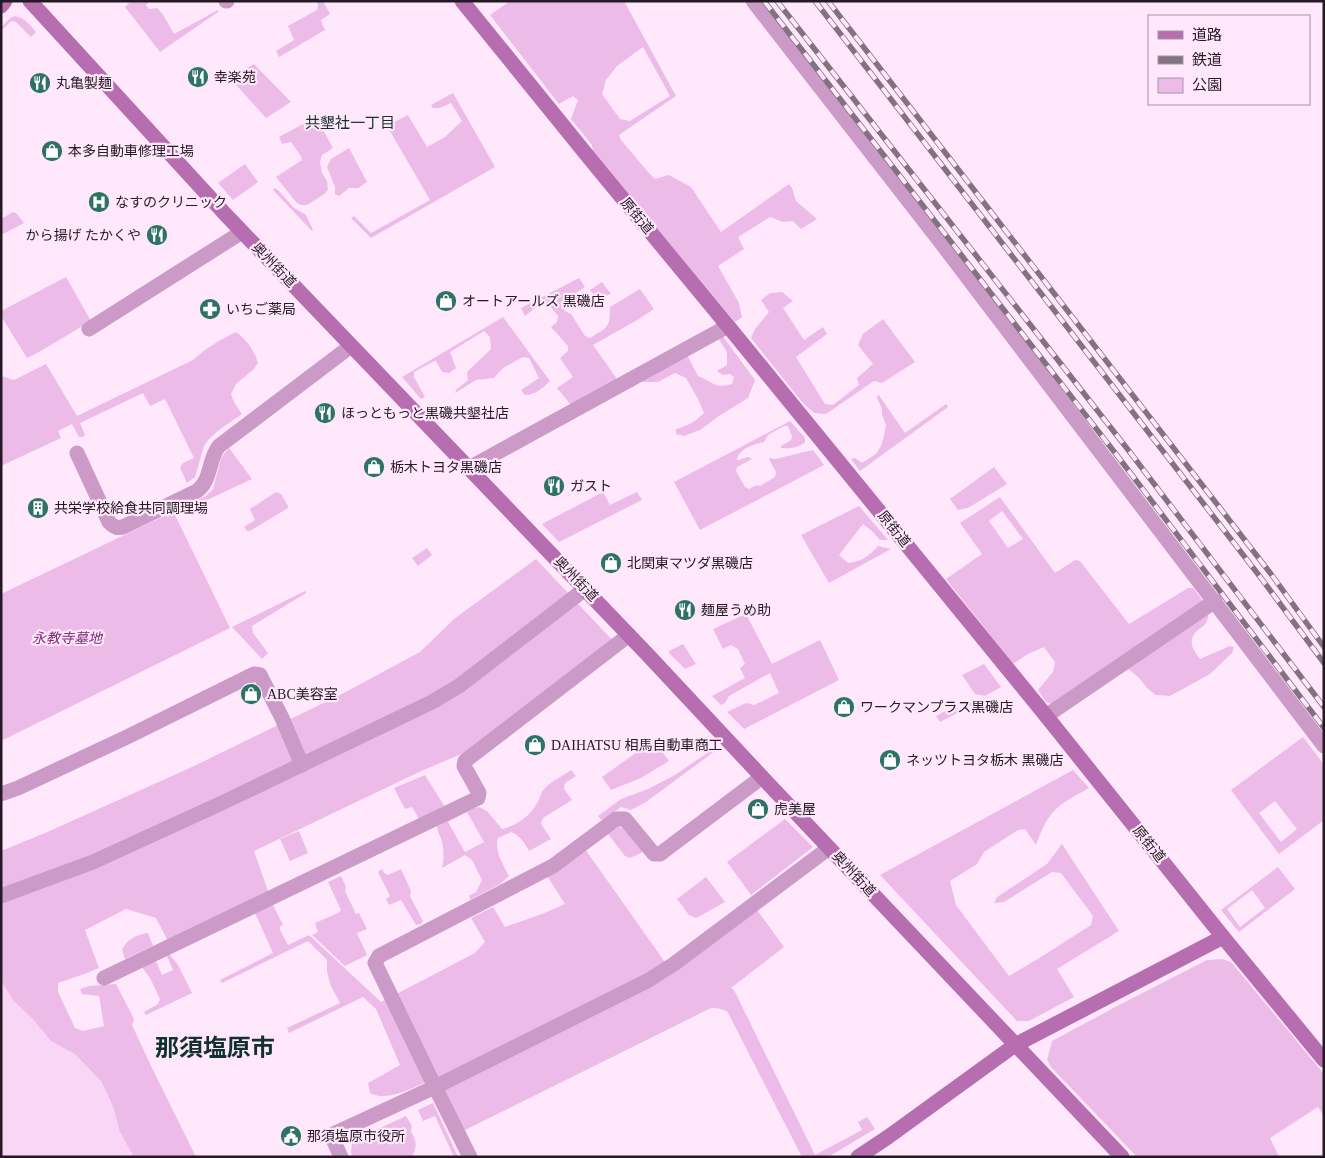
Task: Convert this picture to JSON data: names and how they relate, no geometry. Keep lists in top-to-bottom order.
{
  "streets": {
    "street": ["原街道", "奥州街道"]
  },
  "districts": ["共墾社一丁目", "那須塩原市"],
  "parks": ["永教寺墓地"],
  "places": {
    "restaurant": [
      "幸楽苑",
      "丸亀製麺",
      "から揚げ たかくや",
      "ほっともっと黒磯共墾社店",
      "ガスト",
      "麺屋うめ助"
    ],
    "shop": [
      "本多自動車修理工場",
      "オートアールズ 黒磯店",
      "栃木トヨタ黒磯店",
      "北関東マツダ黒磯店",
      "ABC美容室",
      "ワークマンプラス黒磯店",
      "DAIHATSU 相馬自動車商工",
      "ネッツトヨタ栃木 黒磯店",
      "虎美屋"
    ],
    "hospital": ["なすのクリニック"],
    "pharmacy": ["いちご薬局"],
    "building": ["共栄学校給食共同調理場"],
    "public building": ["那須塩原市役所"]
  },
  "legend": ["道路", "鉄道", "公園"]
}
